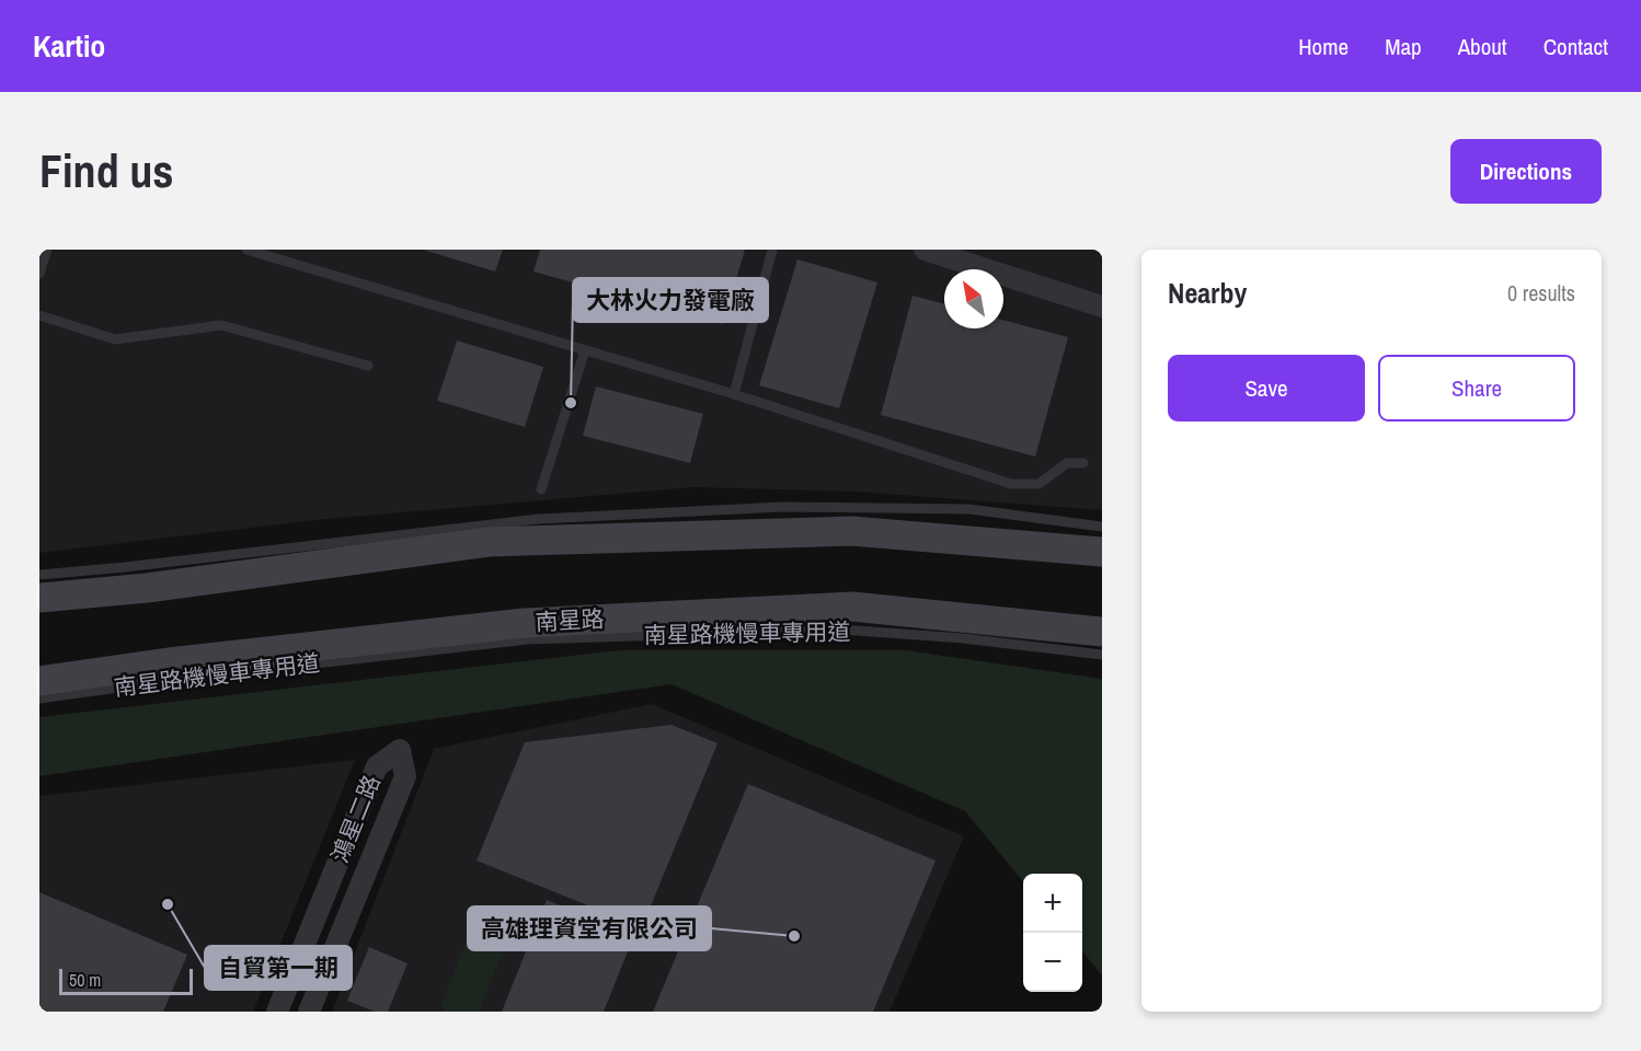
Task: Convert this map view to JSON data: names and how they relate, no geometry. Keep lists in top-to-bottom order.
{
  "streets": {
    "street": ["南星路", "鴻星二路"],
    "lane": ["南星路機慢車專用道"]
  },
  "places": ["大林火力發電廠", "自貿第一期", "高雄理資堂有限公司"],
  "scale_bar": "50 m",
  "north": "top left",
  "page": {
    "header": "Kartio",
    "nav": [
      "Home",
      "Map",
      "About",
      "Contact"
    ],
    "buttons": [
      "Directions",
      ["Save", "Share"]
    ],
    "title": "Find us",
    "heading": ["Nearby", "0 results"],
    "map_buttons": ["+", "−"],
    "scale": "50 m"
  }
}
